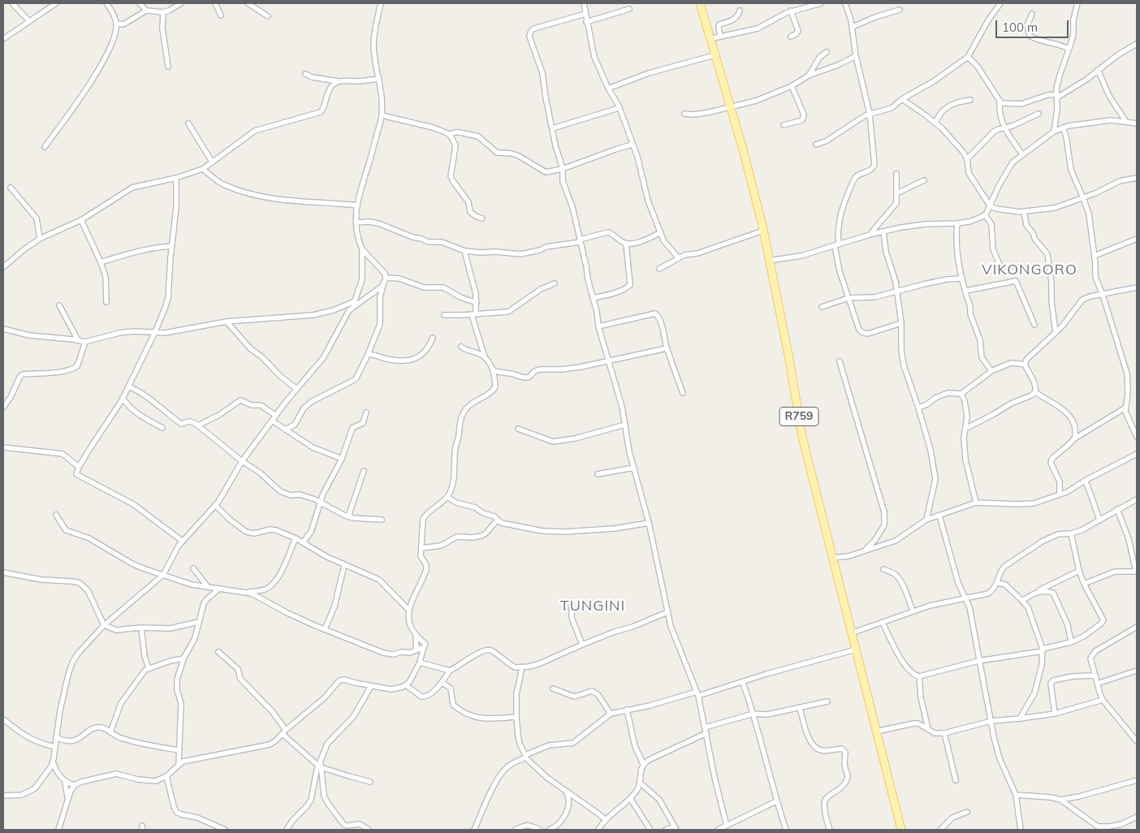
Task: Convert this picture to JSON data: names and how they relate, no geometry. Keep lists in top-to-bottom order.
{
  "streets": {
    "main road": ["R759"]
  },
  "districts": ["VIKONGORO", "TUNGINI"],
  "scale_bar": "100 m"
}
